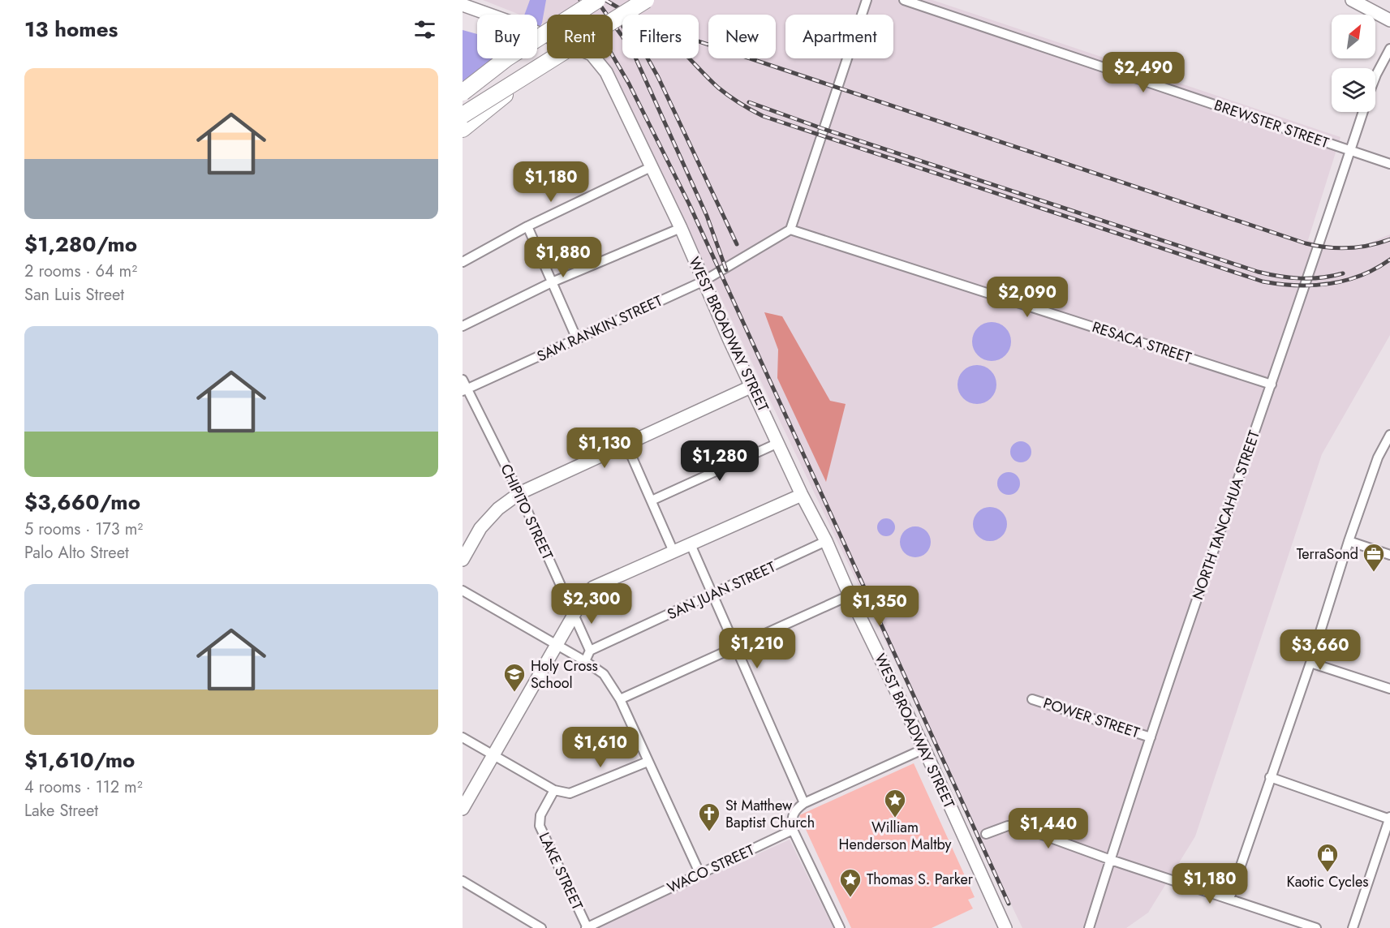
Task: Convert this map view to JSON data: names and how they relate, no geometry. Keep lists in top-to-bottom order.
{
  "streets": {
    "street": [
      "BREWSTER STREET",
      "SAM RANKIN STREET",
      "WEST BROADWAY STREET",
      "RESACA STREET",
      "CHIPITO STREET",
      "NORTH TANCAHUA STREET",
      "SAN JUAN STREET",
      "POWER STREET",
      "WACO STREET",
      "LAKE STREET"
    ]
  },
  "crossings": [
    ["BREWSTER STREET", "NORTH TANCAHUA STREET"],
    ["SAM RANKIN STREET", "WEST BROADWAY STREET"],
    ["SAM RANKIN STREET", "RESACA STREET"],
    ["SAM RANKIN STREET", "CHIPITO STREET"],
    ["WEST BROADWAY STREET", "SAN JUAN STREET"],
    ["RESACA STREET", "NORTH TANCAHUA STREET"],
    ["CHIPITO STREET", "SAN JUAN STREET"],
    ["NORTH TANCAHUA STREET", "POWER STREET"],
    ["WACO STREET", "LAKE STREET"]
  ],
  "places": {
    "office": ["TerraSond"],
    "school or university": ["Holy Cross School"],
    "place": ["William Henderson Maltby", "Thomas S. Parker"],
    "church": ["St Matthew Baptist Church"],
    "shop": ["Kaotic Cycles"]
  },
  "north": "top right",
  "page": {
    "heading": "13 homes",
    "chip": [
      "Buy",
      "Rent",
      "Filters",
      "New",
      "Apartment"
    ],
    "price": [
      "$2,490",
      "$1,180",
      "$1,880",
      "$2,090",
      "$1,130",
      "$1,280",
      "$2,300",
      "$1,350",
      "$1,210",
      "$3,660",
      "$1,610",
      "$1,440",
      "$1,180"
    ],
    "list": [
      {
        "name": "$1,280/mo",
        "note": "2 rooms · 64 m² · San Luis Street"
      },
      {
        "name": "$3,660/mo",
        "note": "5 rooms · 173 m² · Palo Alto Street"
      },
      {
        "name": "$1,610/mo",
        "note": "4 rooms · 112 m² · Lake Street"
      }
    ]
  }
}
